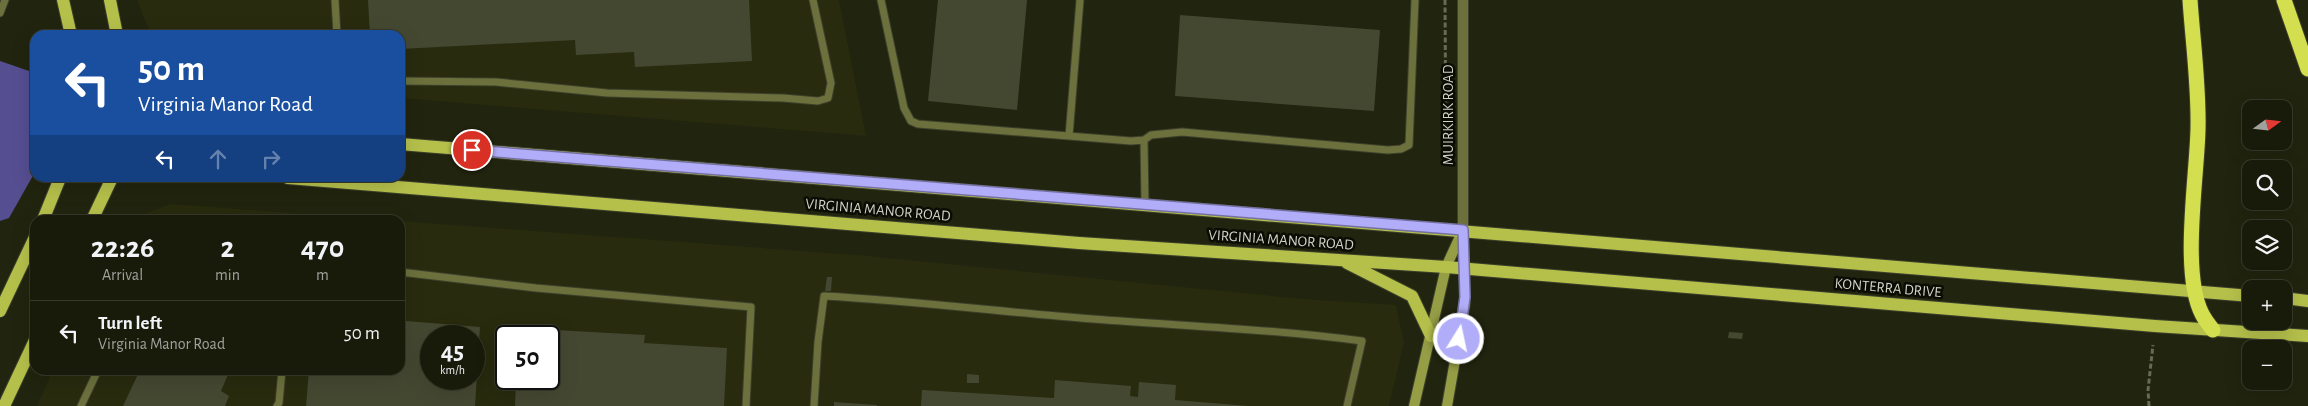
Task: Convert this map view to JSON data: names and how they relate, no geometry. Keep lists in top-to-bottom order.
{
  "streets": {
    "main road": ["MUIRKIRK ROAD", "VIRGINIA MANOR ROAD", "KONTERRA DRIVE"]
  },
  "crossings": [
    ["MUIRKIRK ROAD", "VIRGINIA MANOR ROAD"],
    ["MUIRKIRK ROAD", "KONTERRA DRIVE"],
    ["VIRGINIA MANOR ROAD", "KONTERRA DRIVE"]
  ],
  "north": "right",
  "page": {
    "turn": ["50 m", "Virginia Manor Road"],
    "map_buttons": ["+", "−"],
    "eta": [
      "22:26",
      "Arrival",
      "2",
      "min",
      "470",
      "m"
    ],
    "list": [
      {
        "name": "Turn left",
        "note": "Virginia Manor Road",
        "value": "50 m"
      }
    ],
    "speed": "45 km/h",
    "limit": "50"
  }
}
